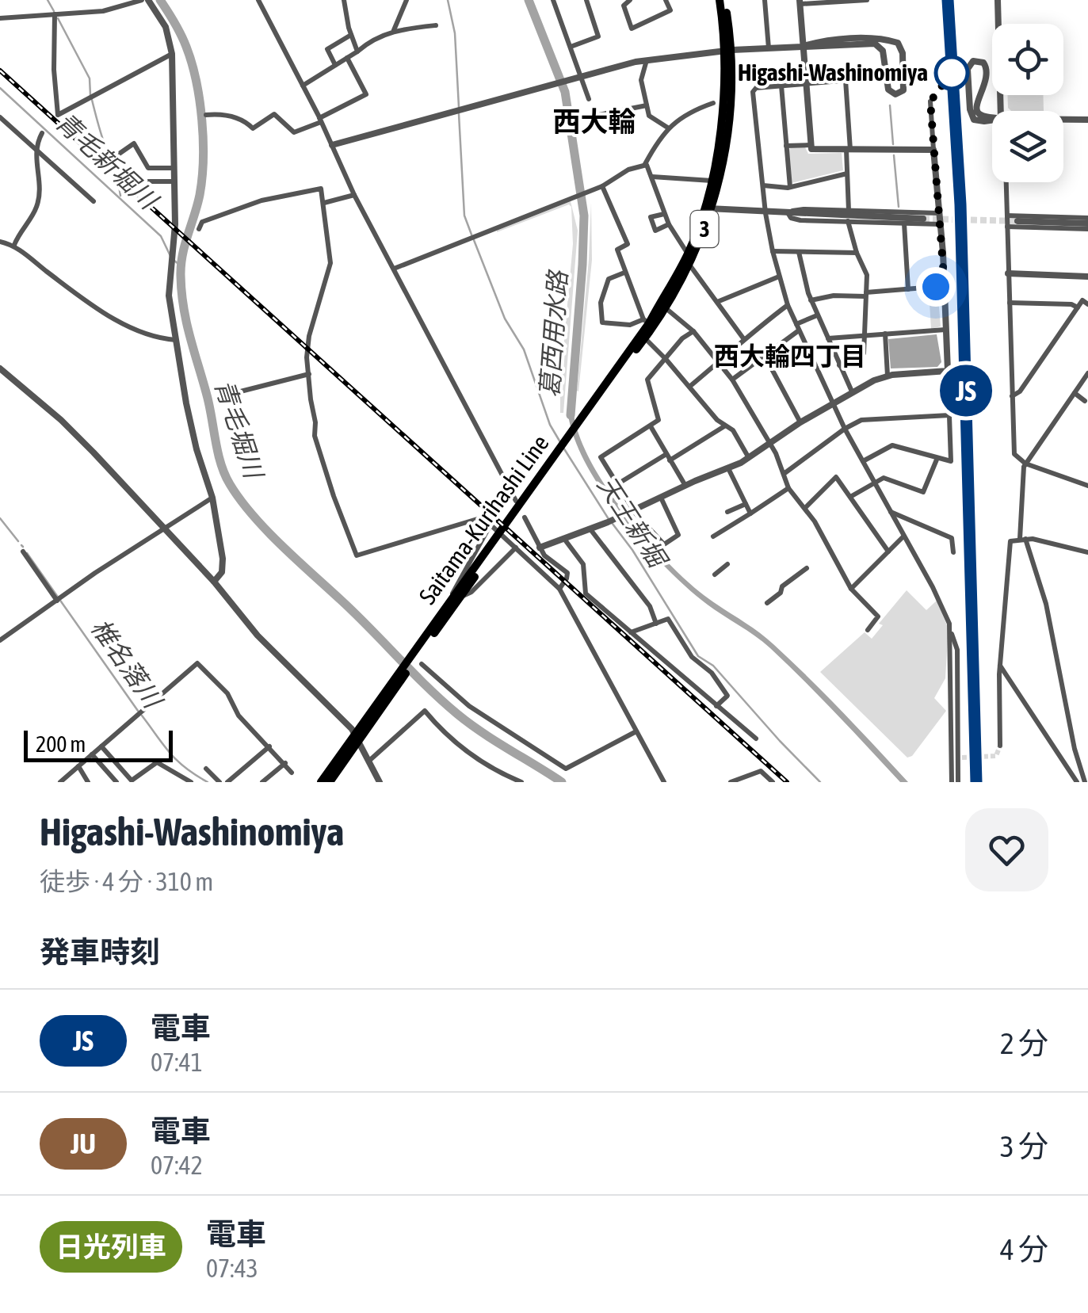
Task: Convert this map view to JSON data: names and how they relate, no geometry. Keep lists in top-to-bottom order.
{
  "streets": {
    "main road": ["3", "Saitama-Kurihashi Line"]
  },
  "districts": ["西大輪", "西大輪四丁目"],
  "water": [
    "青毛新堀川",
    "葛西用水路",
    "青毛堀川",
    "天王新堀",
    "椎名落川"
  ],
  "places": ["Higashi-Washinomiya"],
  "scale_bar": "200 m",
  "page": {
    "on_map": "JS",
    "scale": "200 m",
    "heading": [
      ["Higashi-Washinomiya", "徒歩 · 4 分 · 310 m"],
      "発車時刻"
    ],
    "list": [
      {
        "mark": "JS",
        "name": "電車",
        "note": "07:41",
        "value": "2 分"
      },
      {
        "mark": "JU",
        "name": "電車",
        "note": "07:42",
        "value": "3 分"
      },
      {
        "mark": "日光列車",
        "name": "電車",
        "note": "07:43",
        "value": "4 分"
      }
    ]
  }
}
